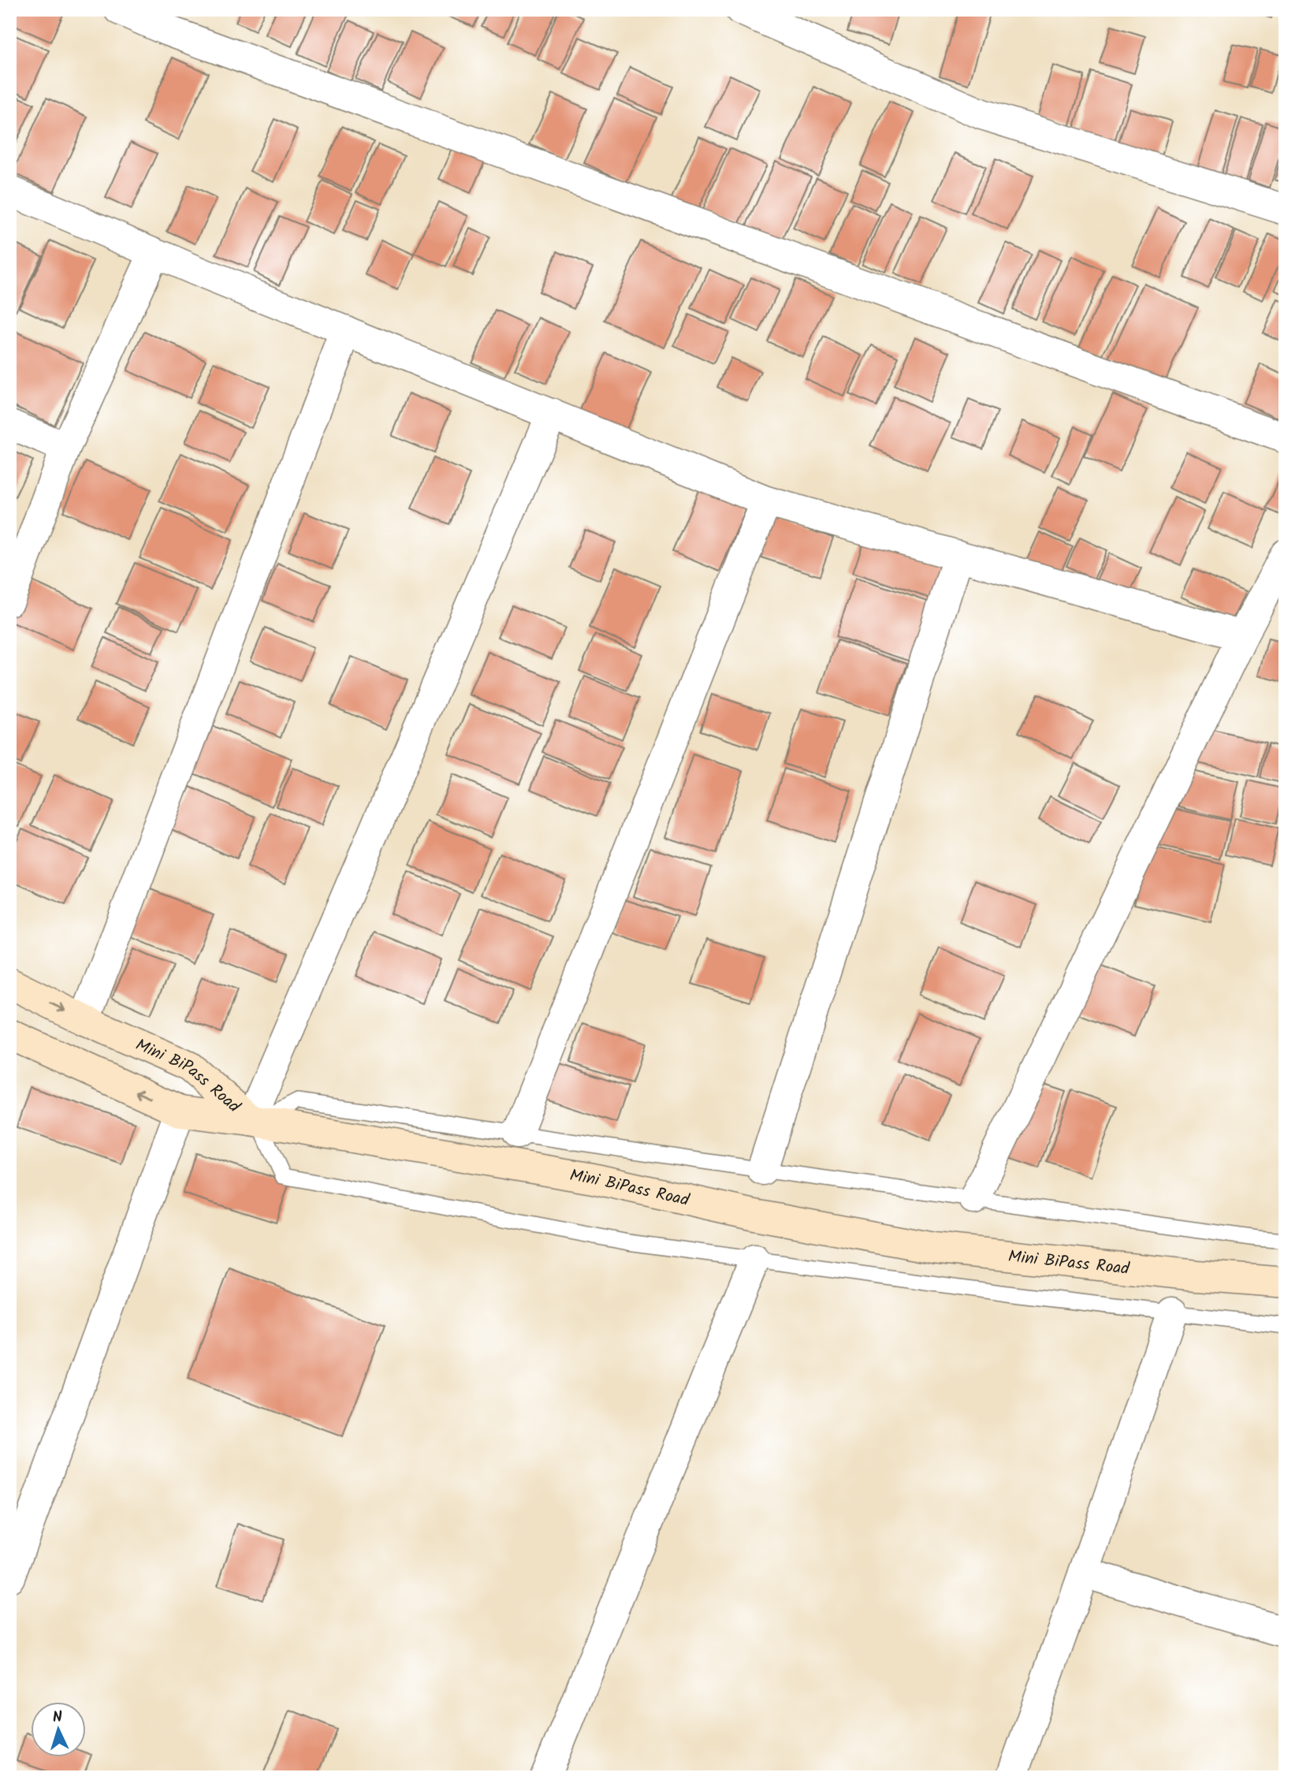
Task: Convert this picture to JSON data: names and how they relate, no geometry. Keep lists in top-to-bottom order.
{
  "streets": {
    "street": ["Mini BiPass Road"]
  },
  "north": "top"
}
